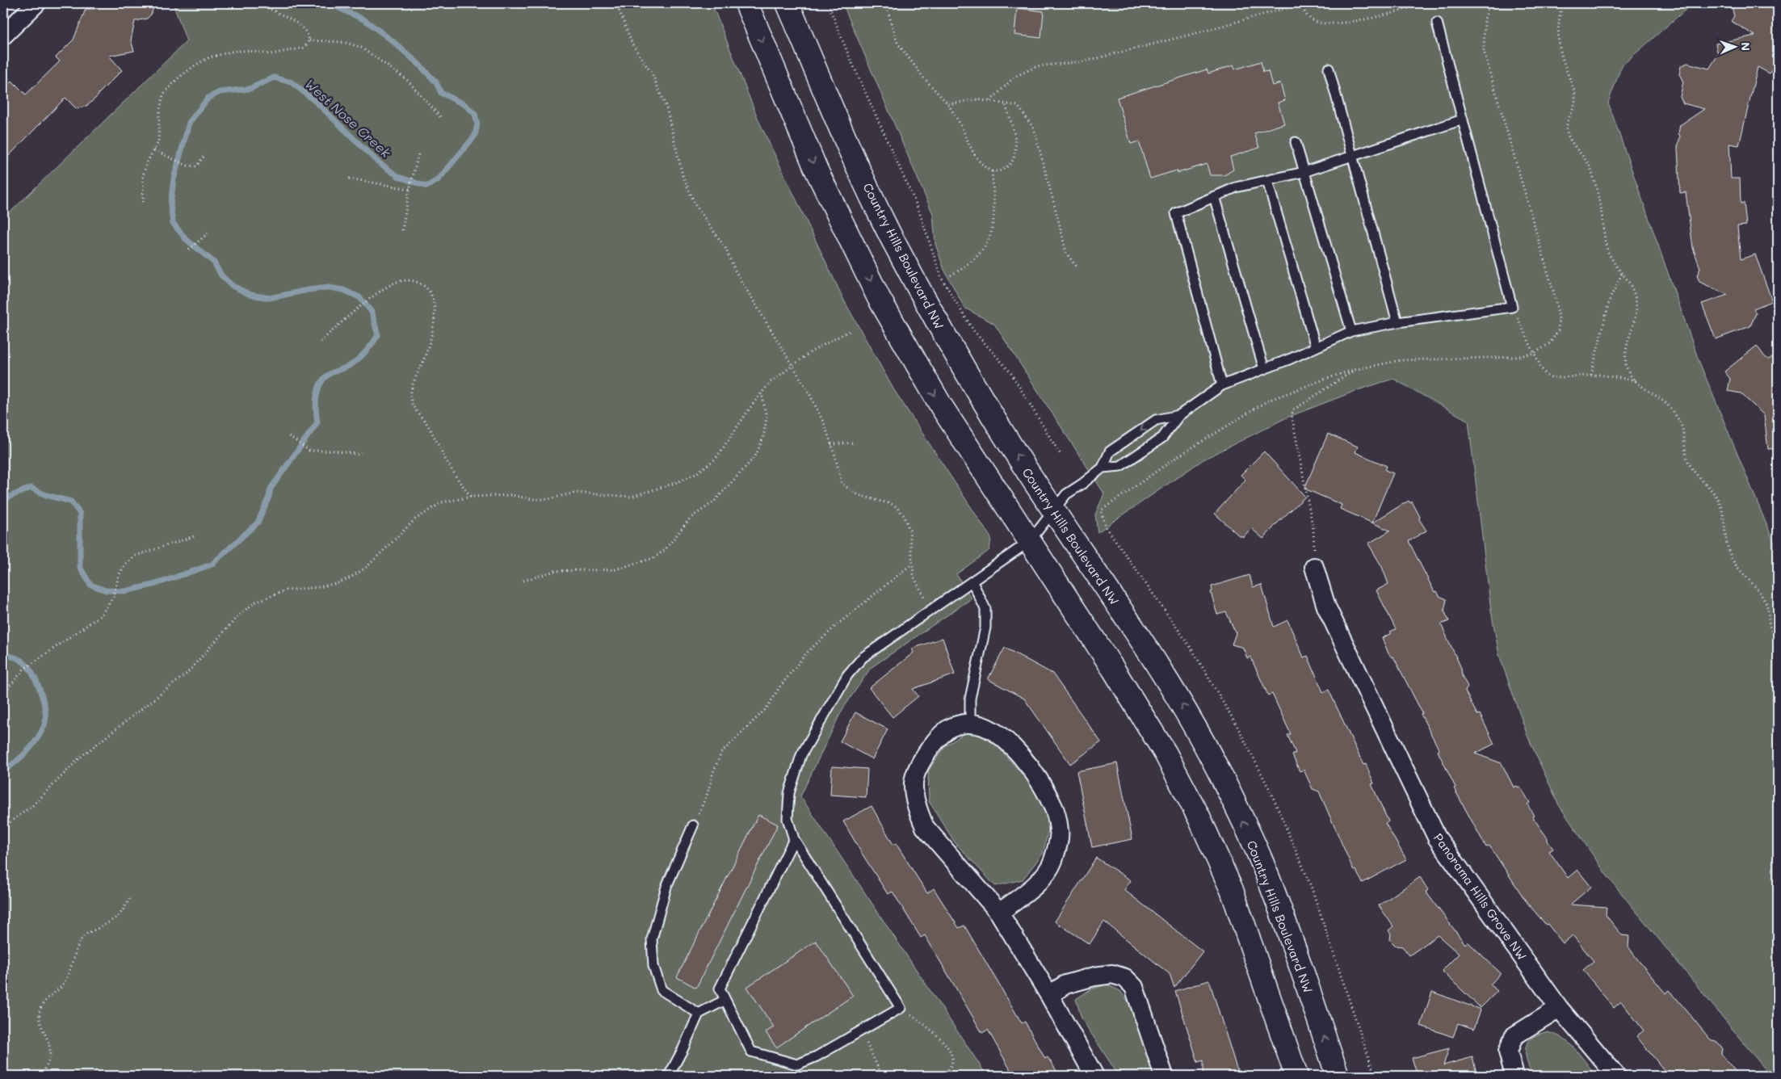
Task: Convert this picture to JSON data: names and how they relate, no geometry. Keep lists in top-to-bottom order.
{
  "streets": {
    "main road": ["Country Hills Boulevard NW"],
    "street": ["Panorama Hills Grove NW"]
  },
  "water": ["West Nose Creek"],
  "north": "right"
}
